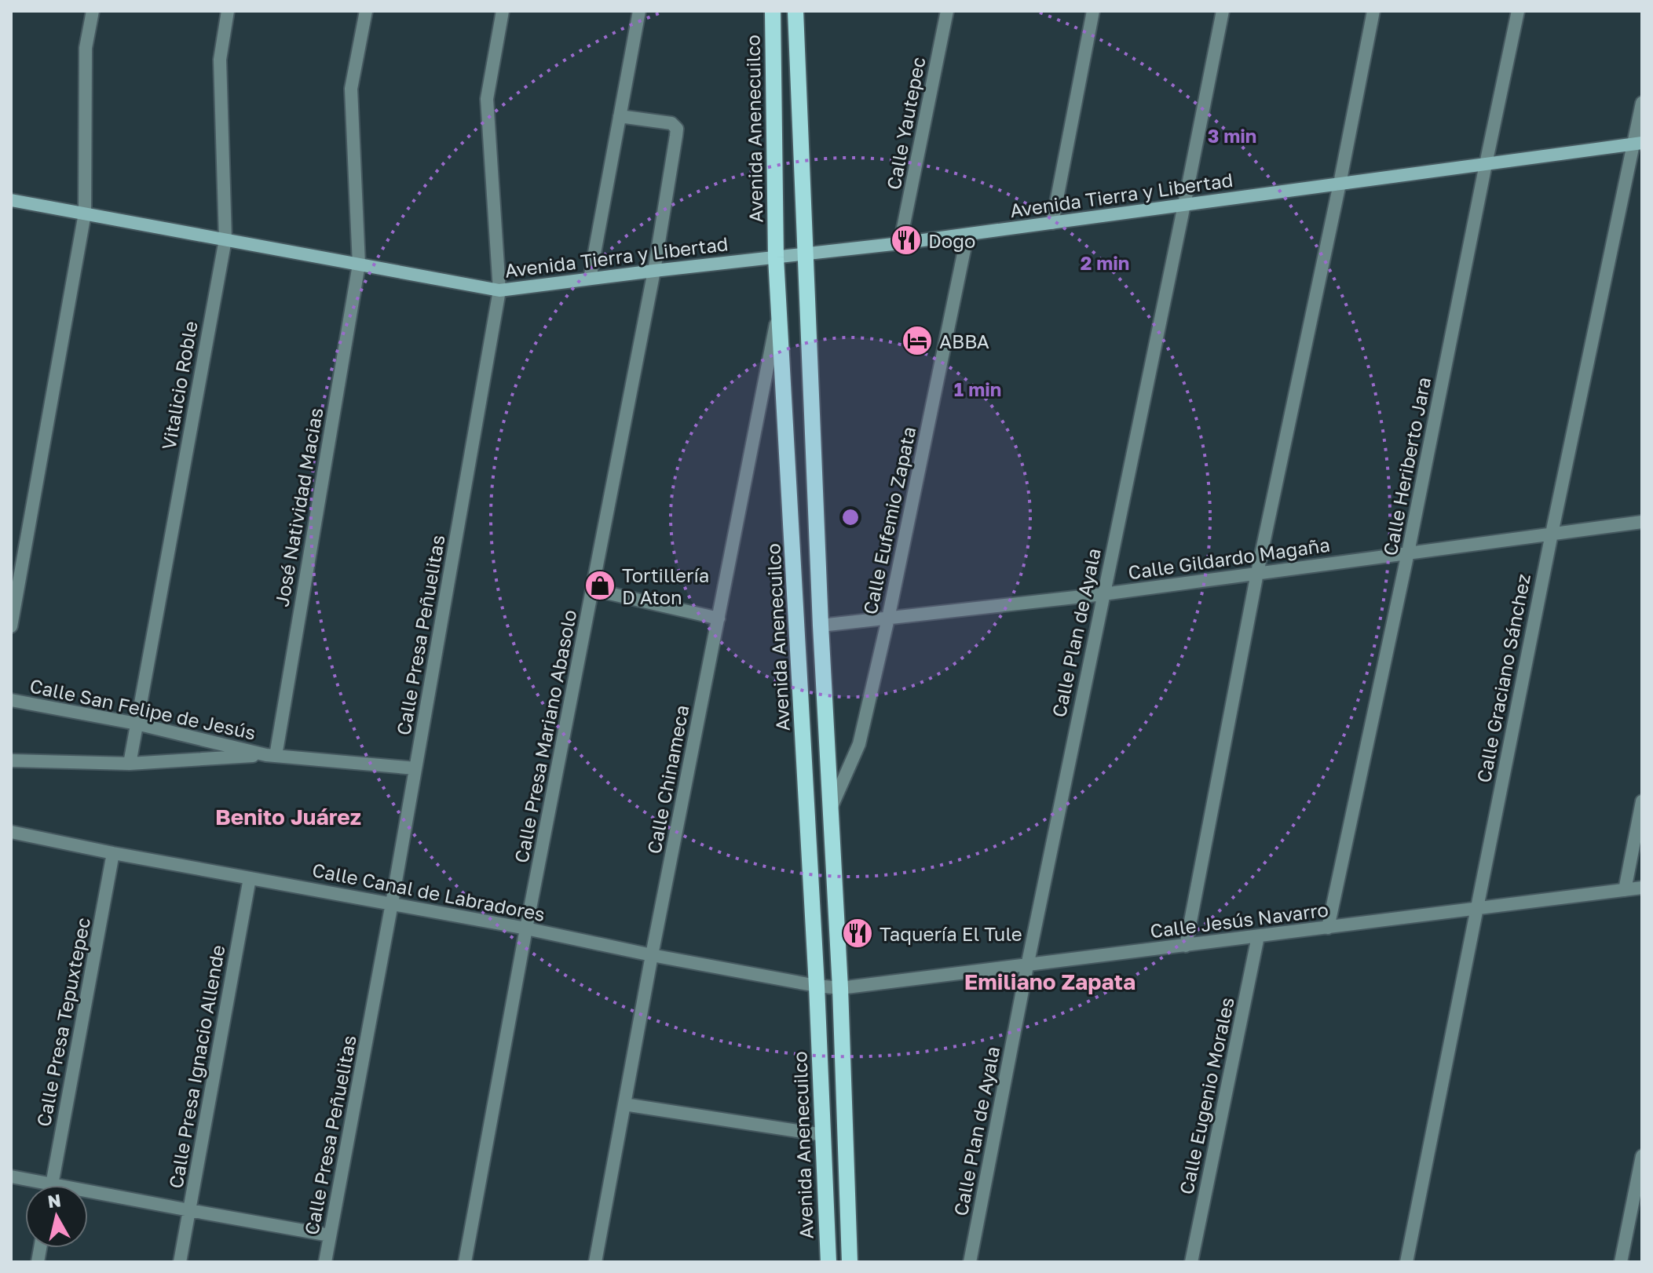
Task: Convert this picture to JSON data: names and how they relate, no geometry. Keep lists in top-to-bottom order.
{
  "streets": {
    "main road": ["Avenida Anenecuilco"],
    "street": [
      "Calle Yautepec",
      "Avenida Tierra y Libertad",
      "Vitalicio Roble",
      "Calle Heriberto Jara",
      "José Natividad Macias",
      "Calle Eufemio Zapata",
      "Calle Gildardo Magaña",
      "Calle Plan de Ayala",
      "Calle Presa Peñuelitas",
      "Calle Graciano Sánchez",
      "Calle San Felipe de Jesús",
      "Calle Presa Mariano Abasolo",
      "Calle Chinameca",
      "Calle Canal de Labradores",
      "Calle Jesús Navarro",
      "Calle Presa Tepuxtepec",
      "Calle Presa Ignacio Allende",
      "Calle Eugenio Morales"
    ]
  },
  "crossings": [
    ["Calle Yautepec", "Avenida Tierra y Libertad"],
    ["Avenida Anenecuilco", "Avenida Tierra y Libertad"],
    ["Avenida Anenecuilco", "Calle Chinameca"],
    ["Avenida Anenecuilco", "Calle Canal de Labradores"],
    ["Avenida Tierra y Libertad", "Vitalicio Roble"],
    ["Avenida Tierra y Libertad", "Calle Heriberto Jara"],
    ["Avenida Tierra y Libertad", "José Natividad Macias"],
    ["Avenida Tierra y Libertad", "Calle Eufemio Zapata"],
    ["Avenida Tierra y Libertad", "Calle Plan de Ayala"],
    ["Avenida Tierra y Libertad", "Calle Presa Peñuelitas"],
    ["Avenida Tierra y Libertad", "Calle Graciano Sánchez"],
    ["Avenida Tierra y Libertad", "Calle Presa Mariano Abasolo"],
    ["Vitalicio Roble", "Calle San Felipe de Jesús"],
    ["Calle Heriberto Jara", "Calle Gildardo Magaña"],
    ["Calle Heriberto Jara", "Calle Jesús Navarro"],
    ["José Natividad Macias", "Calle San Felipe de Jesús"],
    ["Calle Eufemio Zapata", "Calle Gildardo Magaña"],
    ["Calle Gildardo Magaña", "Calle Plan de Ayala"],
    ["Calle Gildardo Magaña", "Calle Graciano Sánchez"],
    ["Calle Plan de Ayala", "Calle Jesús Navarro"],
    ["Calle Presa Peñuelitas", "Calle San Felipe de Jesús"],
    ["Calle Presa Peñuelitas", "Calle Canal de Labradores"],
    ["Calle Graciano Sánchez", "Calle Jesús Navarro"],
    ["Calle Presa Mariano Abasolo", "Calle Canal de Labradores"],
    ["Calle Chinameca", "Calle Canal de Labradores"],
    ["Calle Canal de Labradores", "Calle Jesús Navarro"],
    ["Calle Canal de Labradores", "Calle Presa Tepuxtepec"],
    ["Calle Canal de Labradores", "Calle Presa Ignacio Allende"],
    ["Calle Jesús Navarro", "Calle Eugenio Morales"]
  ],
  "districts": ["Benito Juárez", "Emiliano Zapata"],
  "places": {
    "restaurant": ["Dogo", "Taquería El Tule"],
    "hotel": ["ABBA"],
    "shop": ["Tortillería D Aton"]
  },
  "north": "top",
  "rings": ["3 min", "2 min", "1 min"]
}
